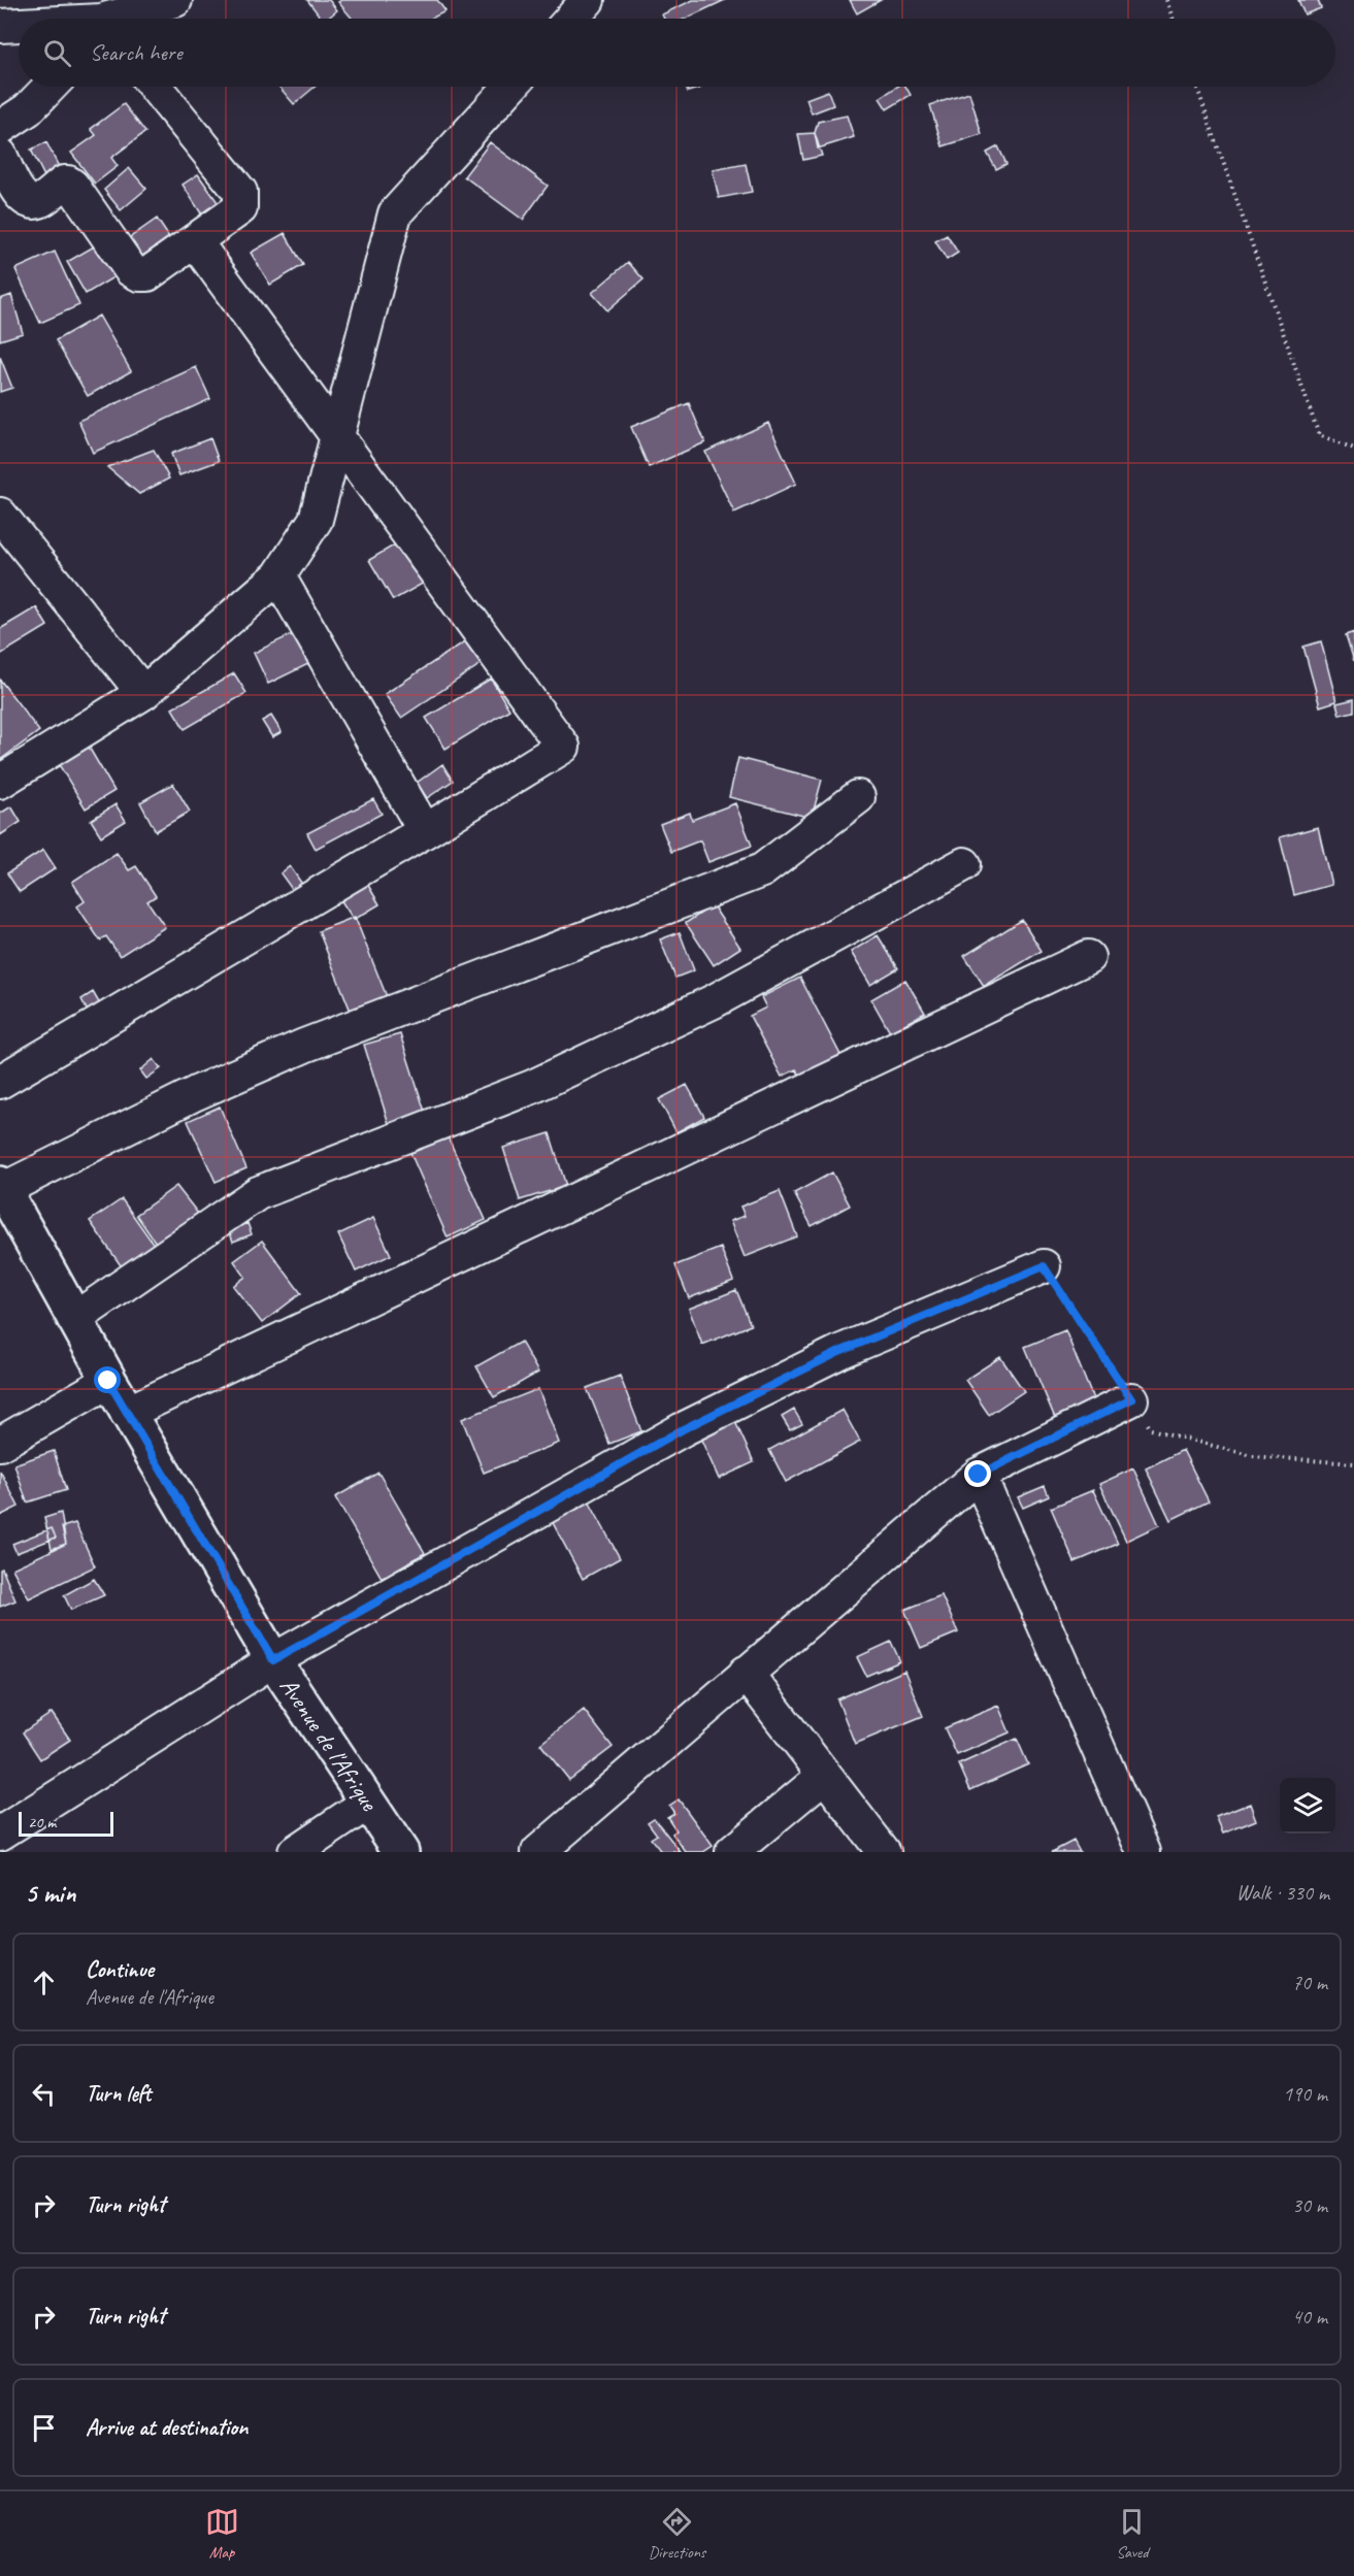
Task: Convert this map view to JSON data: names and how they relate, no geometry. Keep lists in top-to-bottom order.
{
  "streets": {
    "main road": ["Avenue de l'Afrique"]
  },
  "scale_bar": "20 m",
  "page": {
    "search": "Search here",
    "scale": "20 m",
    "heading": ["5 min", "Walk · 330 m"],
    "list": [
      ["Continue", "Avenue de l'Afrique", "70 m"],
      ["Turn left", "190 m"],
      ["Turn right", "30 m"],
      ["Turn right", "40 m"],
      "Arrive at destination"
    ],
    "nav": ["Map", "Directions", "Saved"]
  }
}
